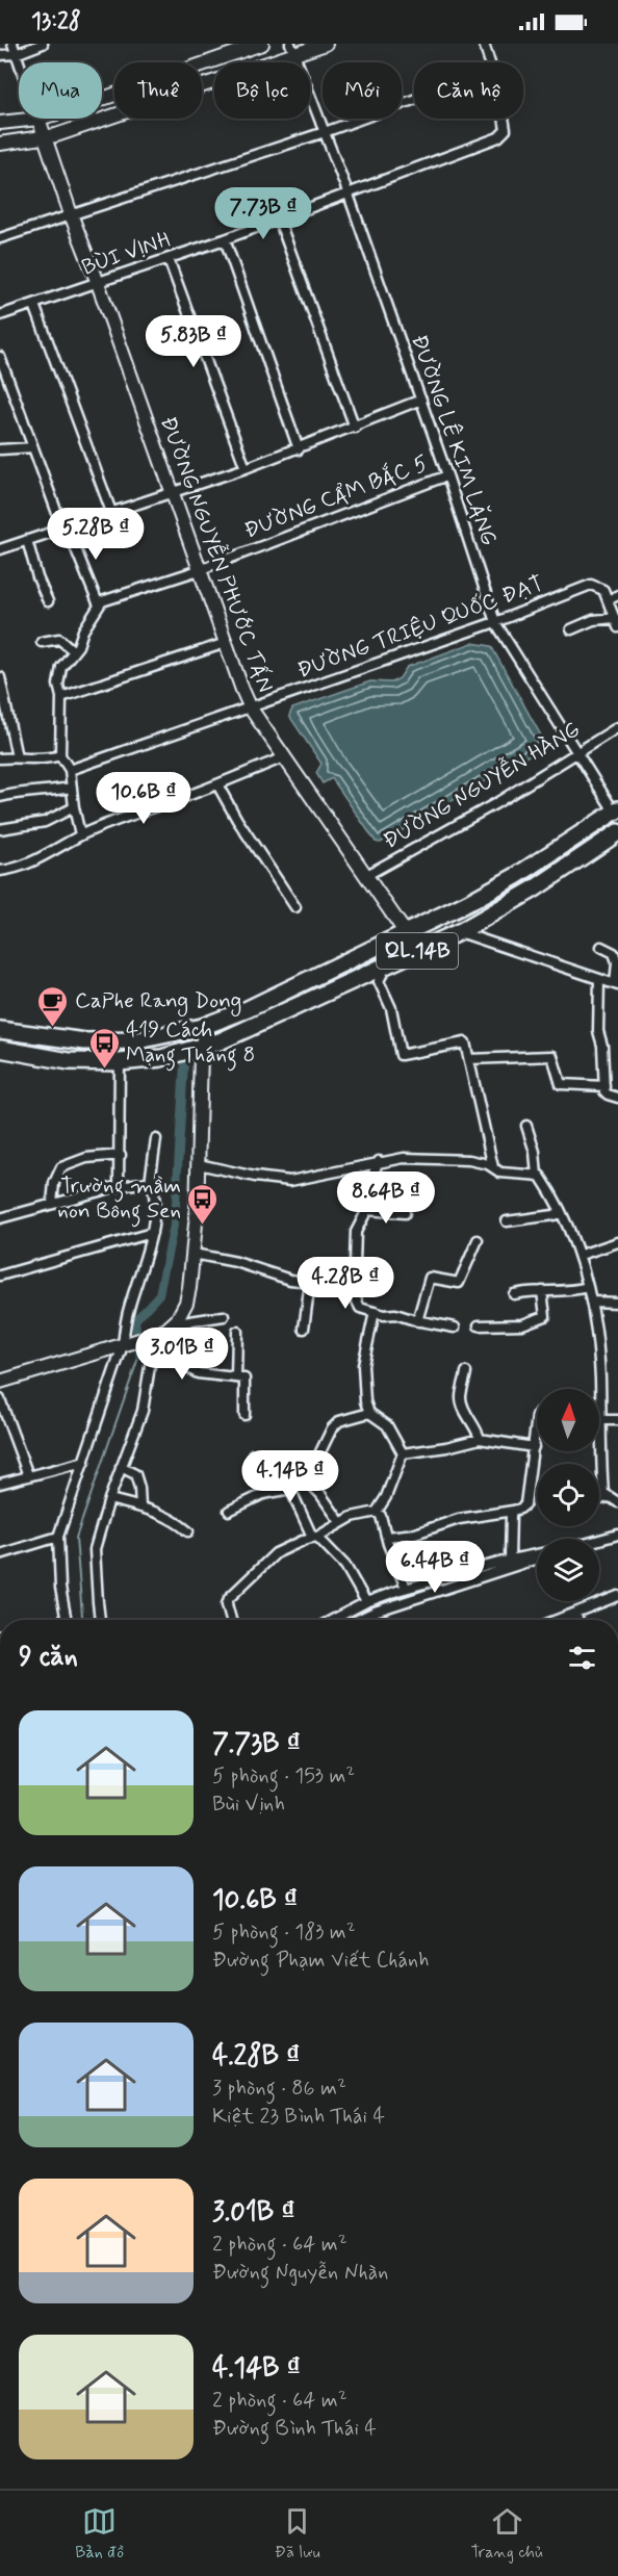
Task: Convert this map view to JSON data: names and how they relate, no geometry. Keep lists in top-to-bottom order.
{
  "streets": {
    "highway": ["QL.14B"],
    "street": [
      "BÙI VỊNH",
      "ĐƯỜNG LÊ KIM LĂNG",
      "ĐƯỜNG CẨM BẮC 5",
      "ĐƯỜNG NGUYỄN PHƯỚC TẤN",
      "ĐƯỜNG TRIỆU QUỐC ĐẠT",
      "ĐƯỜNG NGUYỄN HÀNG"
    ]
  },
  "crossings": [
    ["BÙI VỊNH", "ĐƯỜNG LÊ KIM LĂNG"],
    ["BÙI VỊNH", "ĐƯỜNG NGUYỄN PHƯỚC TẤN"],
    ["ĐƯỜNG LÊ KIM LĂNG", "ĐƯỜNG CẨM BẮC 5"],
    ["ĐƯỜNG LÊ KIM LĂNG", "ĐƯỜNG TRIỆU QUỐC ĐẠT"],
    ["ĐƯỜNG LÊ KIM LĂNG", "ĐƯỜNG NGUYỄN HÀNG"],
    ["ĐƯỜNG LÊ KIM LĂNG", "QL.14B"],
    ["ĐƯỜNG CẨM BẮC 5", "ĐƯỜNG NGUYỄN PHƯỚC TẤN"],
    ["ĐƯỜNG NGUYỄN PHƯỚC TẤN", "ĐƯỜNG TRIỆU QUỐC ĐẠT"],
    ["ĐƯỜNG NGUYỄN PHƯỚC TẤN", "ĐƯỜNG NGUYỄN HÀNG"],
    ["ĐƯỜNG NGUYỄN PHƯỚC TẤN", "QL.14B"]
  ],
  "places": {
    "cafe": ["CaPhe Rang Dong"],
    "bus stop": ["419 Cách Mạng Tháng 8", "Trường mầm non Bông Sen"]
  },
  "north": "top",
  "page": {
    "status": "13:28",
    "chip": [
      "Mua",
      "Thuê",
      "Bộ lọc",
      "Mới",
      "Căn hộ"
    ],
    "price": [
      "7.73B ₫",
      "5.83B ₫",
      "5.28B ₫",
      "10.6B ₫",
      "8.64B ₫",
      "4.28B ₫",
      "3.01B ₫",
      "4.14B ₫",
      "6.44B ₫"
    ],
    "heading": "9 căn",
    "list": [
      {
        "name": "7.73B ₫",
        "note": "5 phòng · 153 m² · Bùi Vịnh"
      },
      {
        "name": "10.6B ₫",
        "note": "5 phòng · 183 m² · Đường Phạm Viết Chánh"
      },
      {
        "name": "4.28B ₫",
        "note": "3 phòng · 86 m² · Kiệt 23 Bình Thái 4"
      },
      {
        "name": "3.01B ₫",
        "note": "2 phòng · 64 m² · Đường Nguyễn Nhàn"
      },
      {
        "name": "4.14B ₫",
        "note": "2 phòng · 64 m² · Đường Bình Thái 4"
      }
    ],
    "tabs": ["Bản đồ", "Đã lưu", "Trang chủ"]
  }
}
